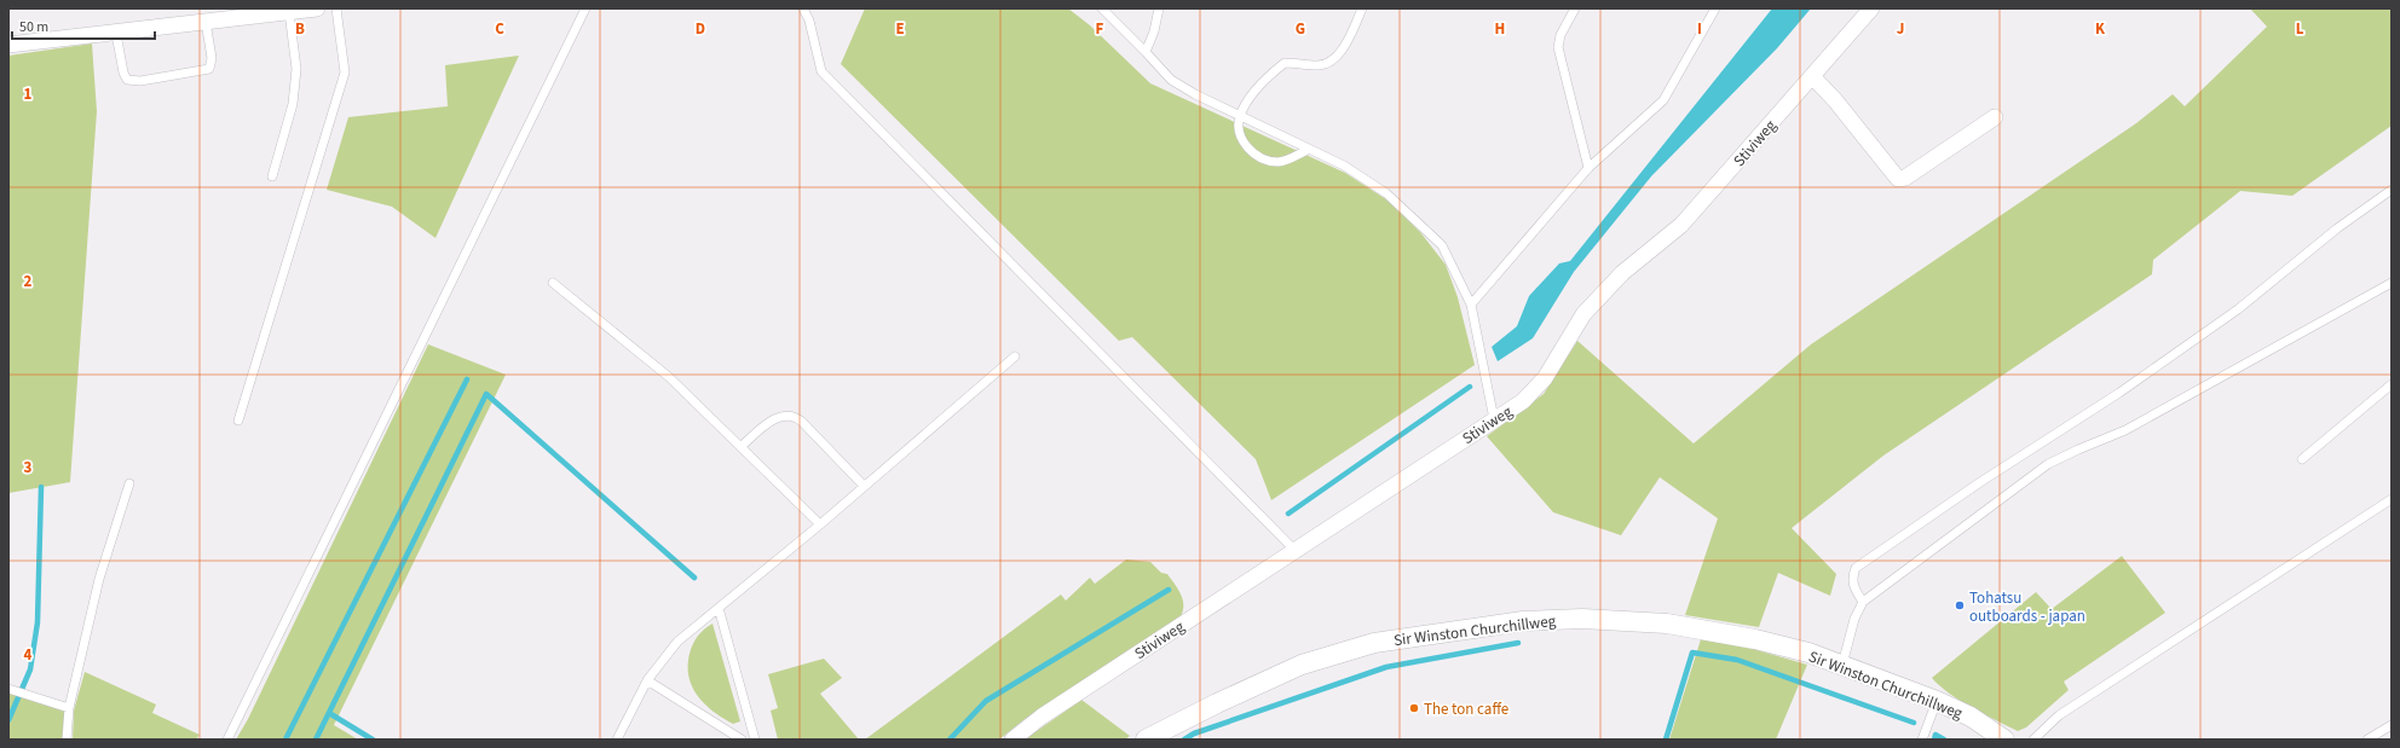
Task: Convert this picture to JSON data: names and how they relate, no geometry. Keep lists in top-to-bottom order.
{
  "streets": {
    "street": ["Stiviweg", "Sir Winston Churchillweg"]
  },
  "places": ["Tohatsu outboards - japan", "The ton caffe"],
  "scale_bar": "50 m",
  "grid": {
    "columns": [
      "B",
      "C",
      "D",
      "E",
      "F",
      "G",
      "H",
      "I",
      "J",
      "K",
      "L"
    ],
    "rows": [
      "1",
      "2",
      "3",
      "4"
    ]
  }
}
